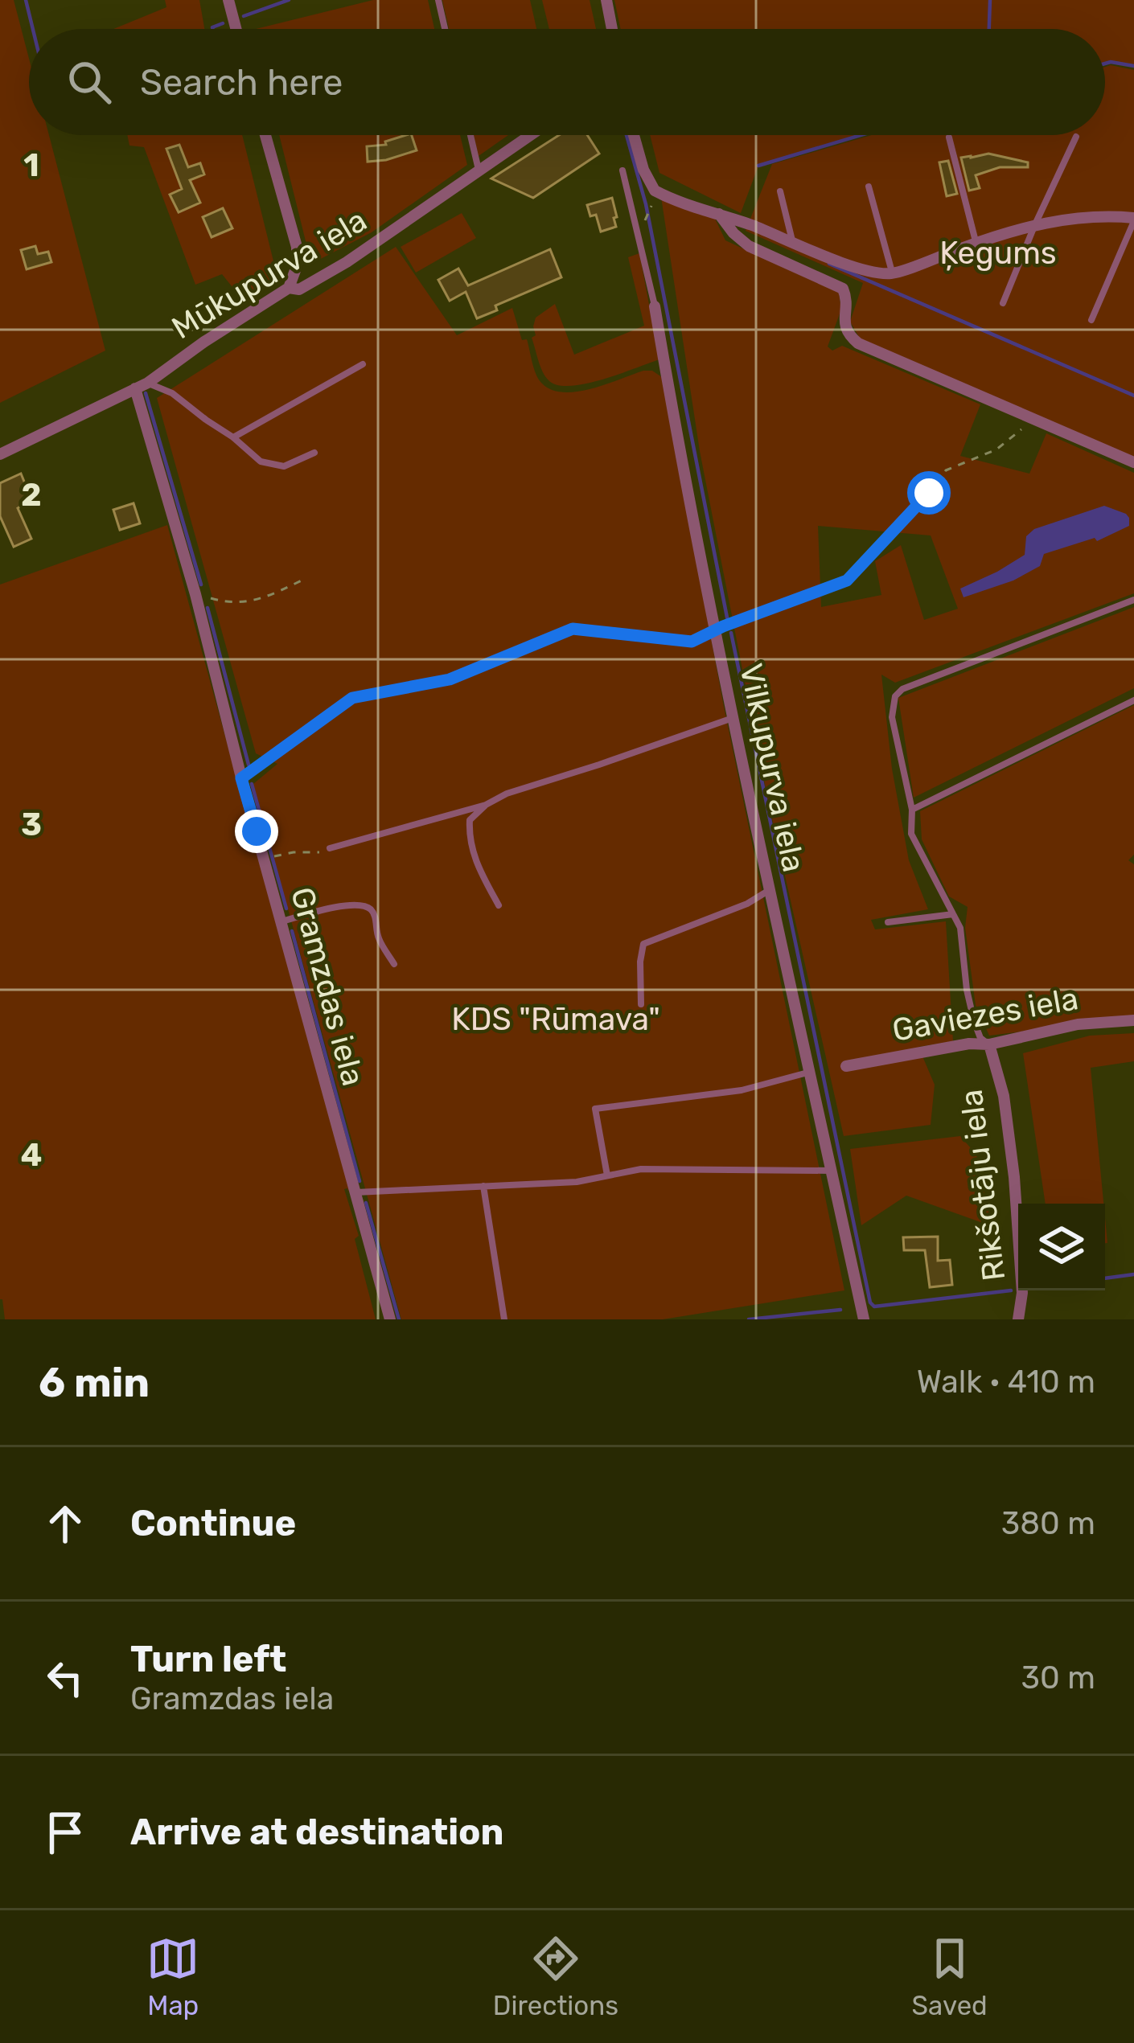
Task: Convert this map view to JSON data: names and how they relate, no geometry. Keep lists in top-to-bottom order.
{
  "streets": {
    "street": [
      "Mūkupurva iela",
      "Vilkupurva iela",
      "Gramzdas iela",
      "Gaviezes iela",
      "Rikšotāju iela"
    ]
  },
  "crossings": [
    ["Mūkupurva iela", "Gramzdas iela"],
    ["Gaviezes iela", "Rikšotāju iela"]
  ],
  "parks": ["Ķegums", "KDS \"Rūmava\""],
  "page": {
    "search": "Search here",
    "heading": ["6 min", "Walk · 410 m"],
    "list": [
      ["Continue", "380 m"],
      ["Turn left", "Gramzdas iela", "30 m"],
      "Arrive at destination"
    ],
    "nav": ["Map", "Directions", "Saved"]
  },
  "grid": {
    "rows": [
      "1",
      "2",
      "3",
      "4"
    ]
  }
}
